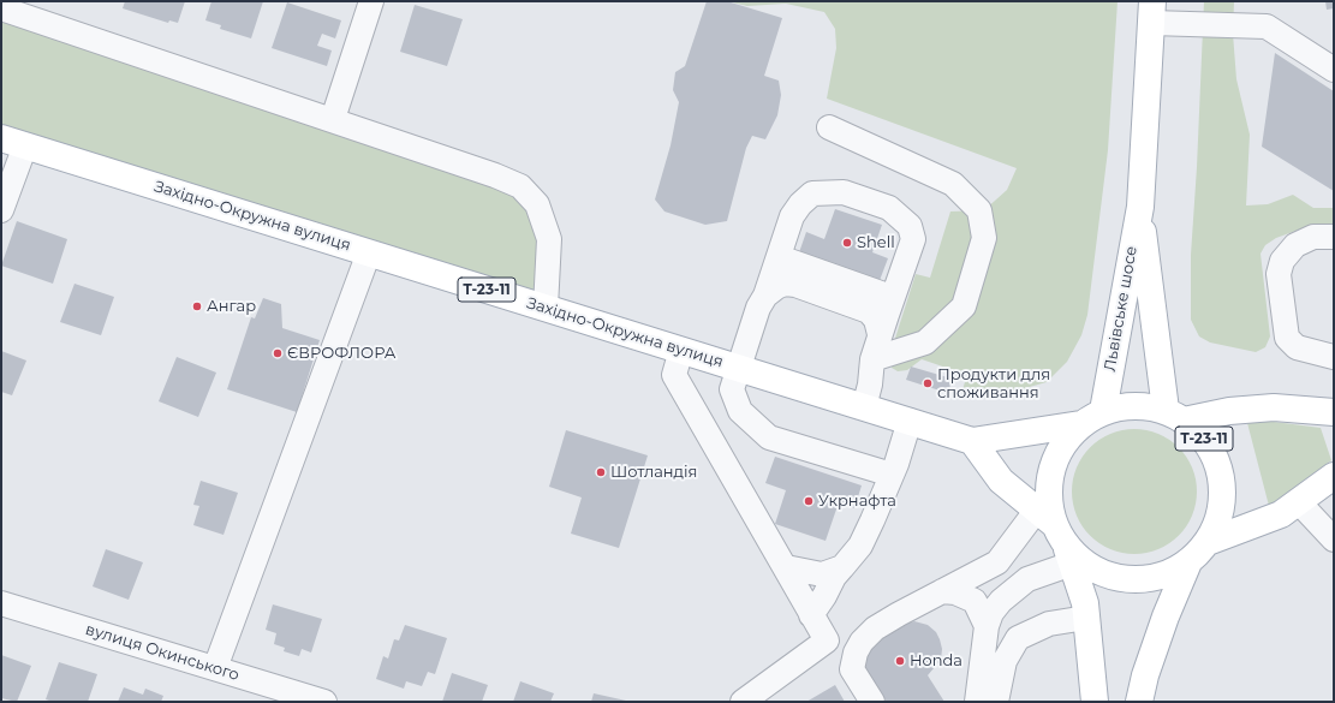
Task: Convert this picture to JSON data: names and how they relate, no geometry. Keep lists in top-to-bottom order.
{
  "streets": {
    "main road": ["Західно-Окружна вулиця", "Т-23-11", "Львівське шосе"],
    "street": ["вулиця Окинського"]
  },
  "crossings": [
    ["Західно-Окружна вулиця", "Т-23-11"],
    ["Т-23-11", "Львівське шосе"]
  ],
  "places": [
    "Shell",
    "Ангар",
    "ЄВРОФЛОРА",
    "Продукти для споживання",
    "Шотландія",
    "Укрнафта",
    "Honda"
  ]
}
